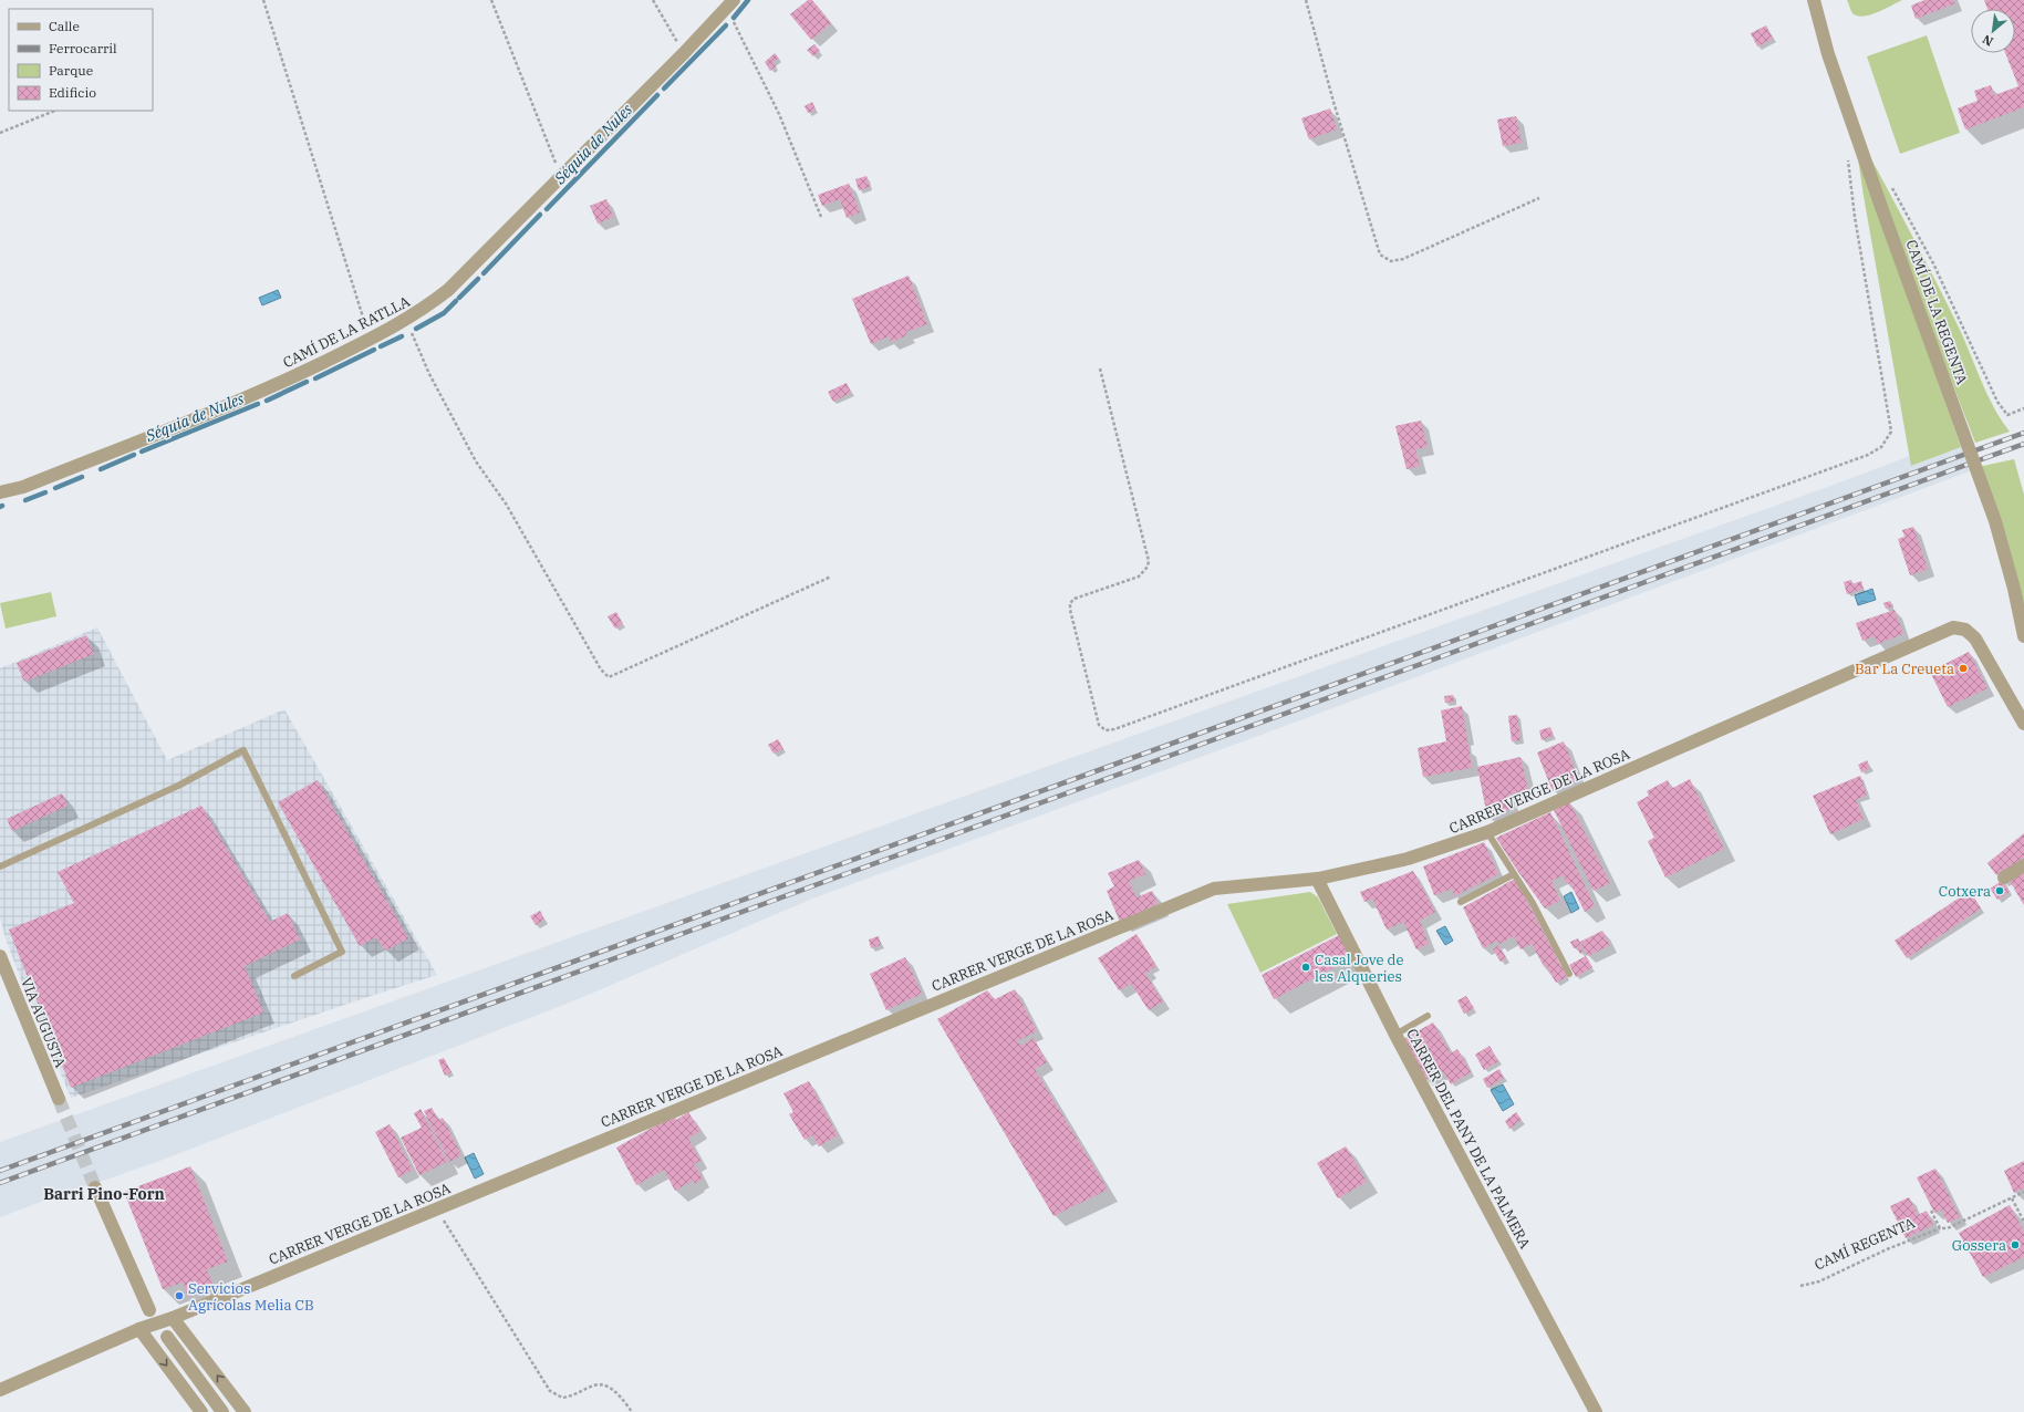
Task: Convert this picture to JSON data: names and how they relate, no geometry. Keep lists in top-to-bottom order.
{
  "streets": {
    "street": [
      "CAMÍ DE LA REGENTA",
      "CAMÍ DE LA RATLLA",
      "CARRER VERGE DE LA ROSA",
      "VIA AUGUSTA",
      "CARRER DEL PANY DE LA PALMERA"
    ],
    "path": ["CAMÍ REGENTA"]
  },
  "crossings": [
    ["CARRER VERGE DE LA ROSA", "CARRER DEL PANY DE LA PALMERA"]
  ],
  "districts": ["Barri Pino-Forn"],
  "water": ["Séquia de Nules"],
  "places": [
    "Bar La Creueta",
    "Cotxera",
    "Casal Jove de les Alqueries",
    "Gossera",
    "Servicios Agrícolas Melia CB"
  ],
  "legend": [
    "Calle",
    "Ferrocarril",
    "Parque",
    "Edificio"
  ],
  "north": "bottom left"
}
